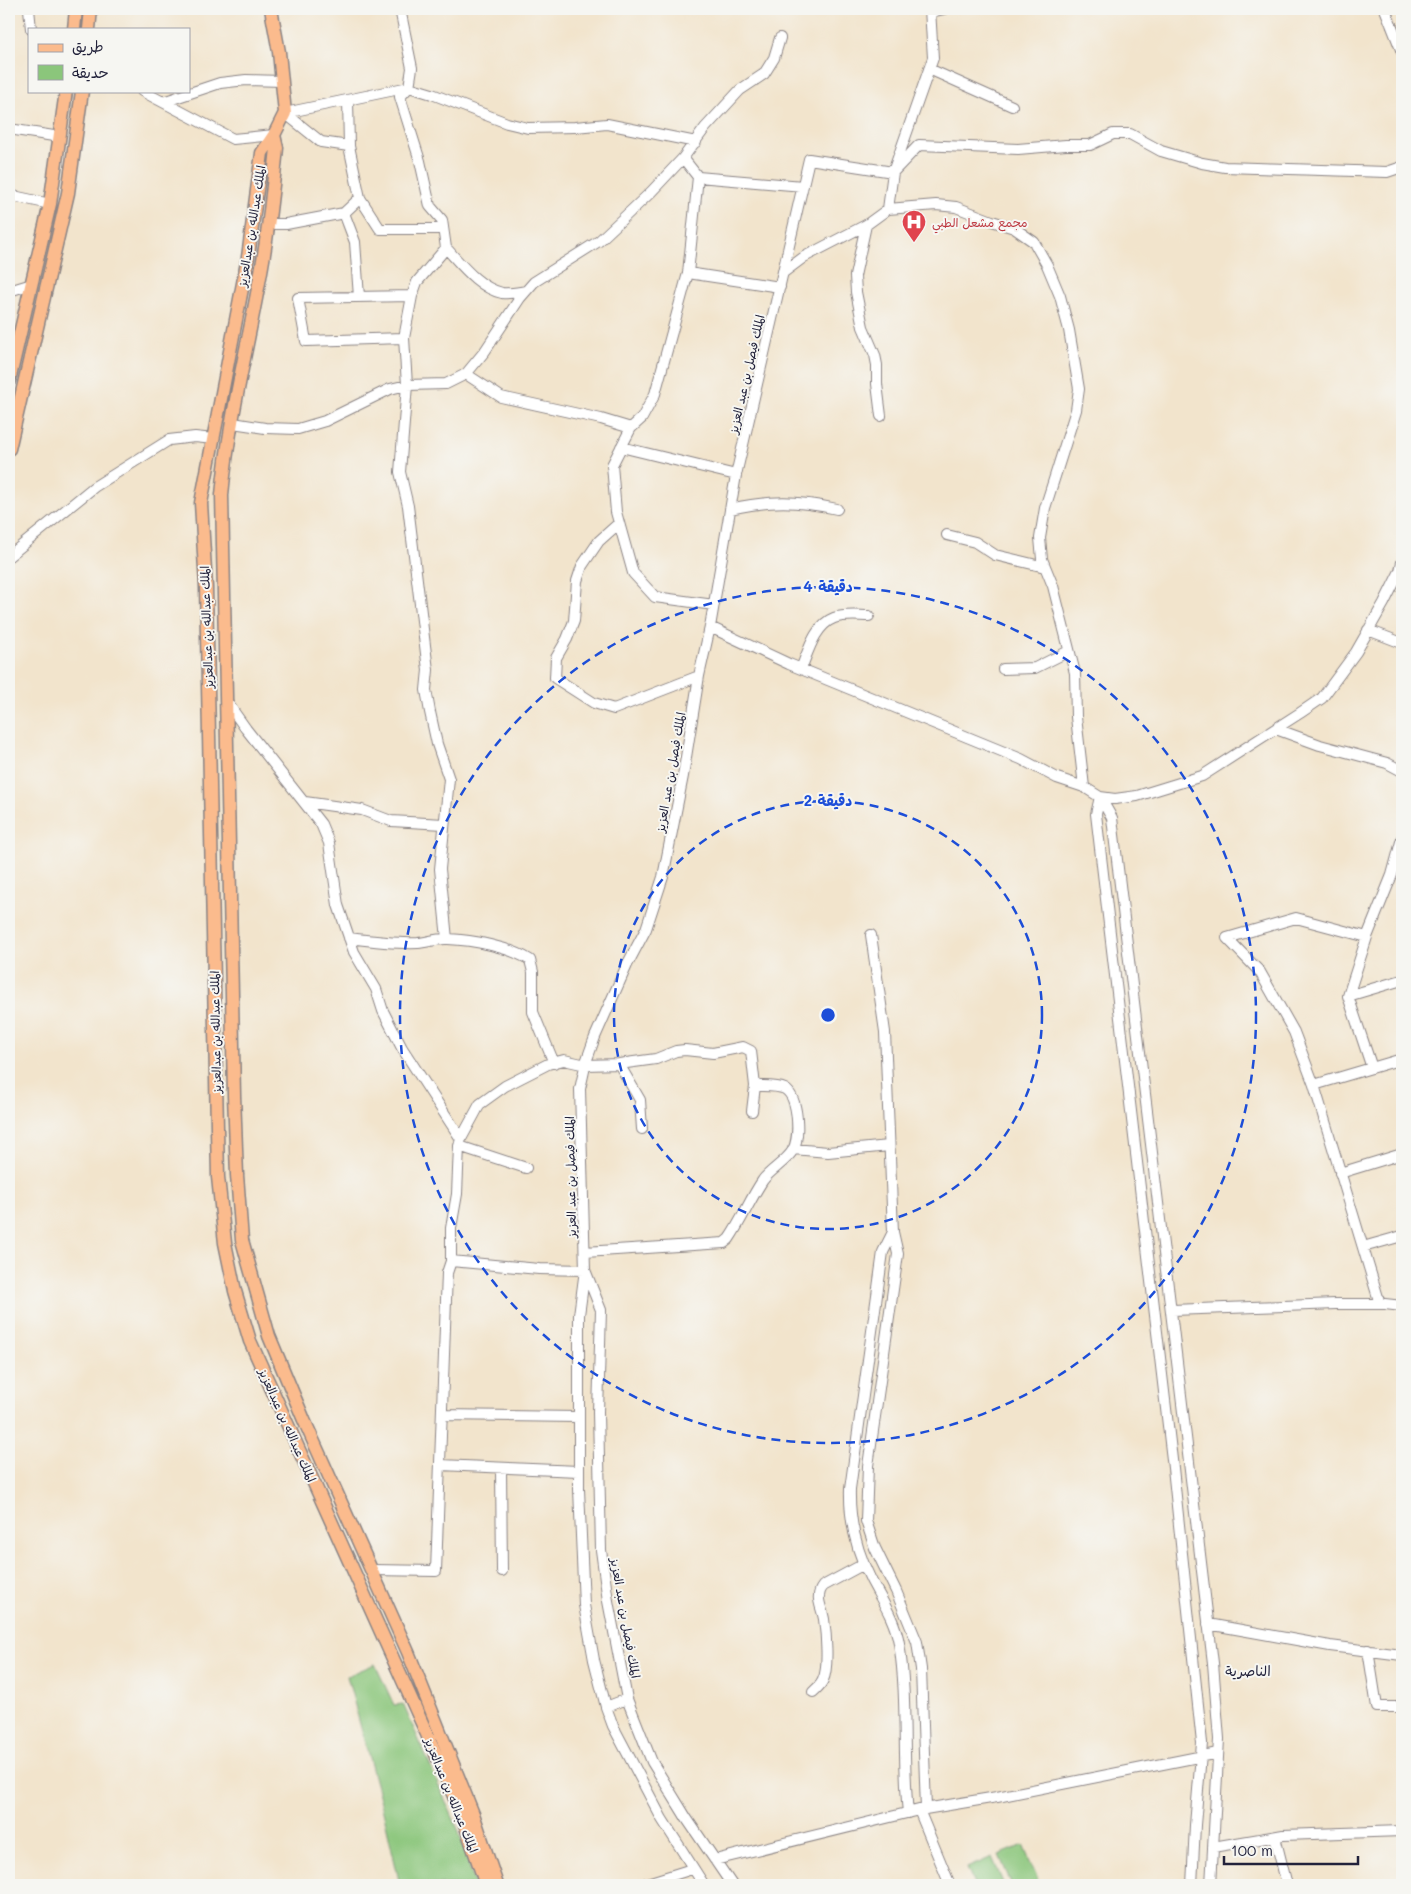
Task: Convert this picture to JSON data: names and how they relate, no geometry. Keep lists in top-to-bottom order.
{
  "streets": {
    "main road": ["الملك عبدالله بن عبدالعزيز"],
    "street": ["الملك فيصل بن عبد العزيز"]
  },
  "districts": ["الناصرية"],
  "places": {
    "hospital": ["مجمع مشعل الطبي"]
  },
  "legend": ["طريق", "حديقة"],
  "scale_bar": "100 m",
  "rings": ["4 دقيقة", "2 دقيقة"]
}
